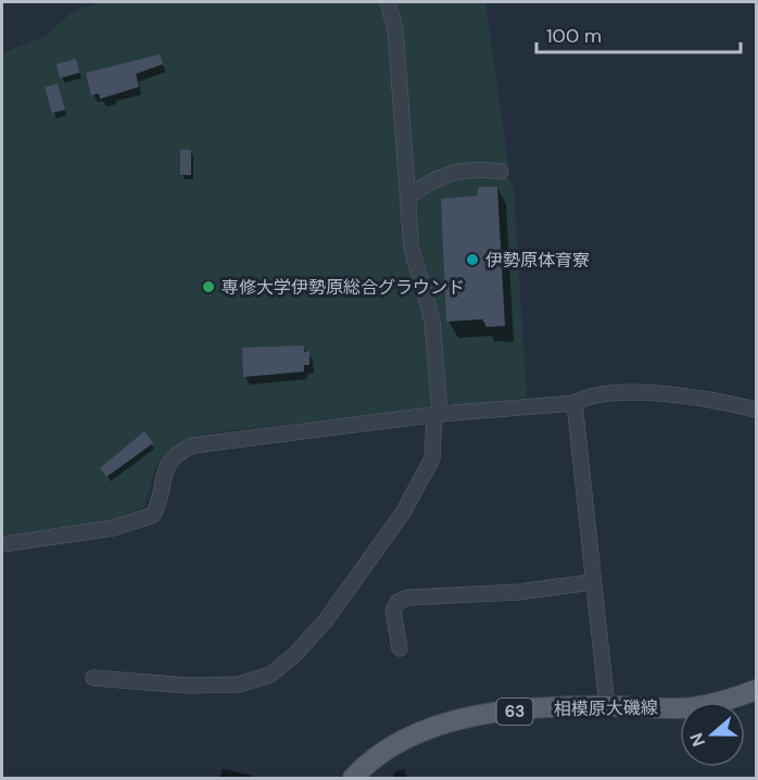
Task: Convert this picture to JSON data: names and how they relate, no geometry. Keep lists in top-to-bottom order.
{
  "streets": {
    "main road": ["相模原大磯線", "63"]
  },
  "places": ["伊勢原体育寮", "専修大学伊勢原総合グラウンド"],
  "scale_bar": "100 m",
  "north": "left"
}
